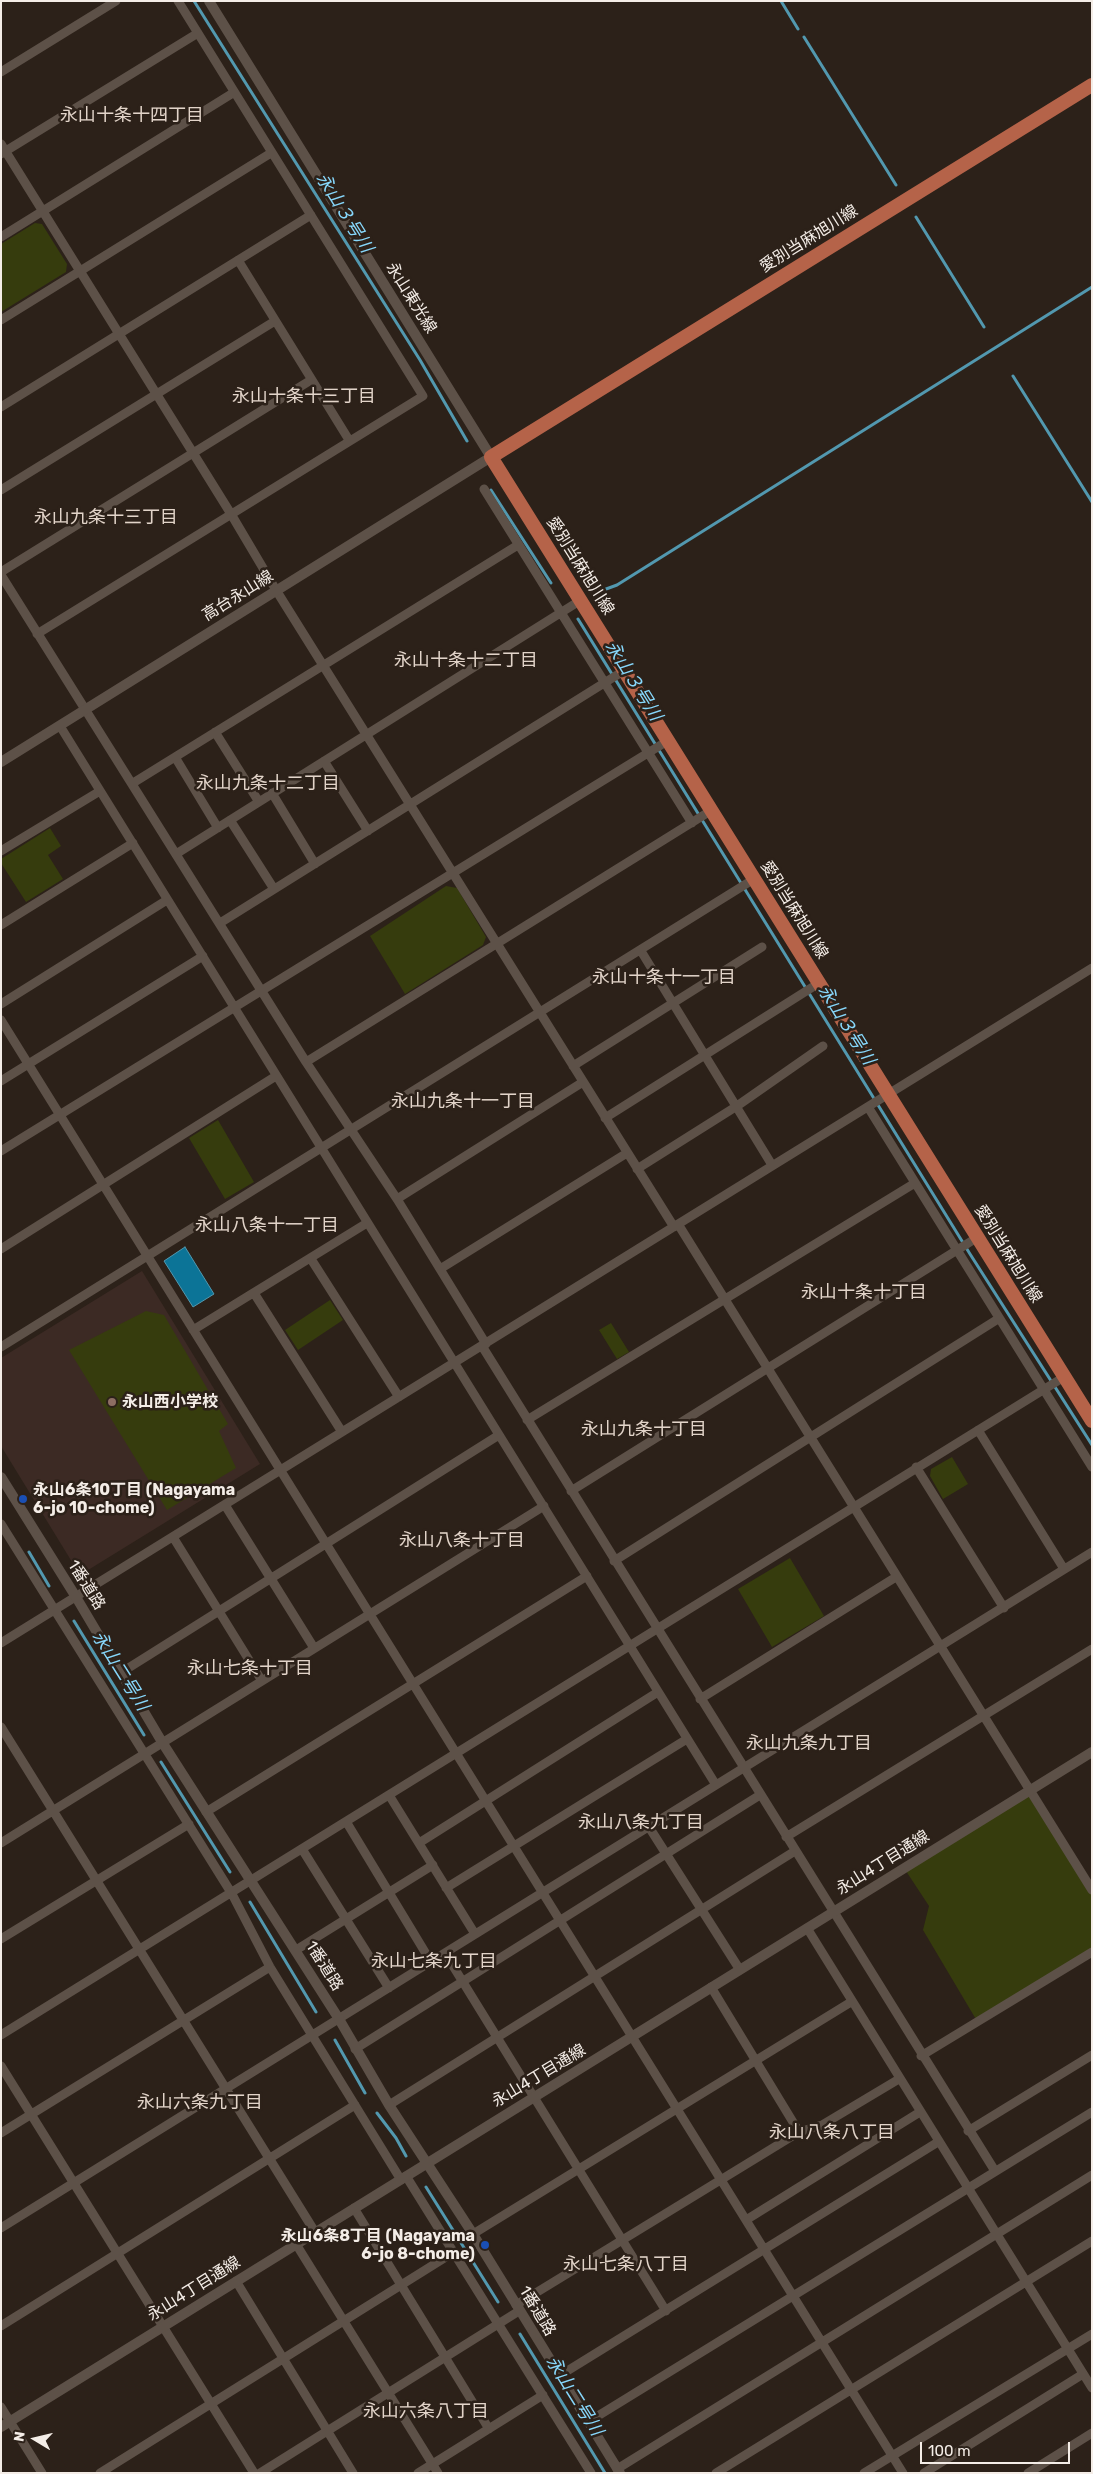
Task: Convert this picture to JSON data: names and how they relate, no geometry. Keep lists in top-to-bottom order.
{
  "streets": {
    "main road": ["愛別当麻旭川線"],
    "street": [
      "永山東光線",
      "高台永山線",
      "1番道路",
      "永山4丁目通線"
    ]
  },
  "crossings": [
    ["愛別当麻旭川線", "永山東光線"],
    ["愛別当麻旭川線", "高台永山線"],
    ["永山東光線", "高台永山線"],
    ["1番道路", "永山4丁目通線"]
  ],
  "districts": [
    "永山十条十四丁目",
    "永山十条十三丁目",
    "永山九条十三丁目",
    "永山十条十二丁目",
    "永山九条十二丁目",
    "永山十条十一丁目",
    "永山九条十一丁目",
    "永山八条十一丁目",
    "永山十条十丁目",
    "永山九条十丁目",
    "永山八条十丁目",
    "永山七条十丁目",
    "永山九条九丁目",
    "永山八条九丁目",
    "永山七条九丁目",
    "永山六条九丁目",
    "永山八条八丁目",
    "永山七条八丁目",
    "永山六条八丁目"
  ],
  "water": ["永山３号川", "永山二号川"],
  "places": ["永山西小学校", "永山6条10丁目 (Nagayama 6-jo 10-chome)", "永山6条8丁目 (Nagayama 6-jo 8-chome)"],
  "scale_bar": "100 m",
  "north": "left"
}
